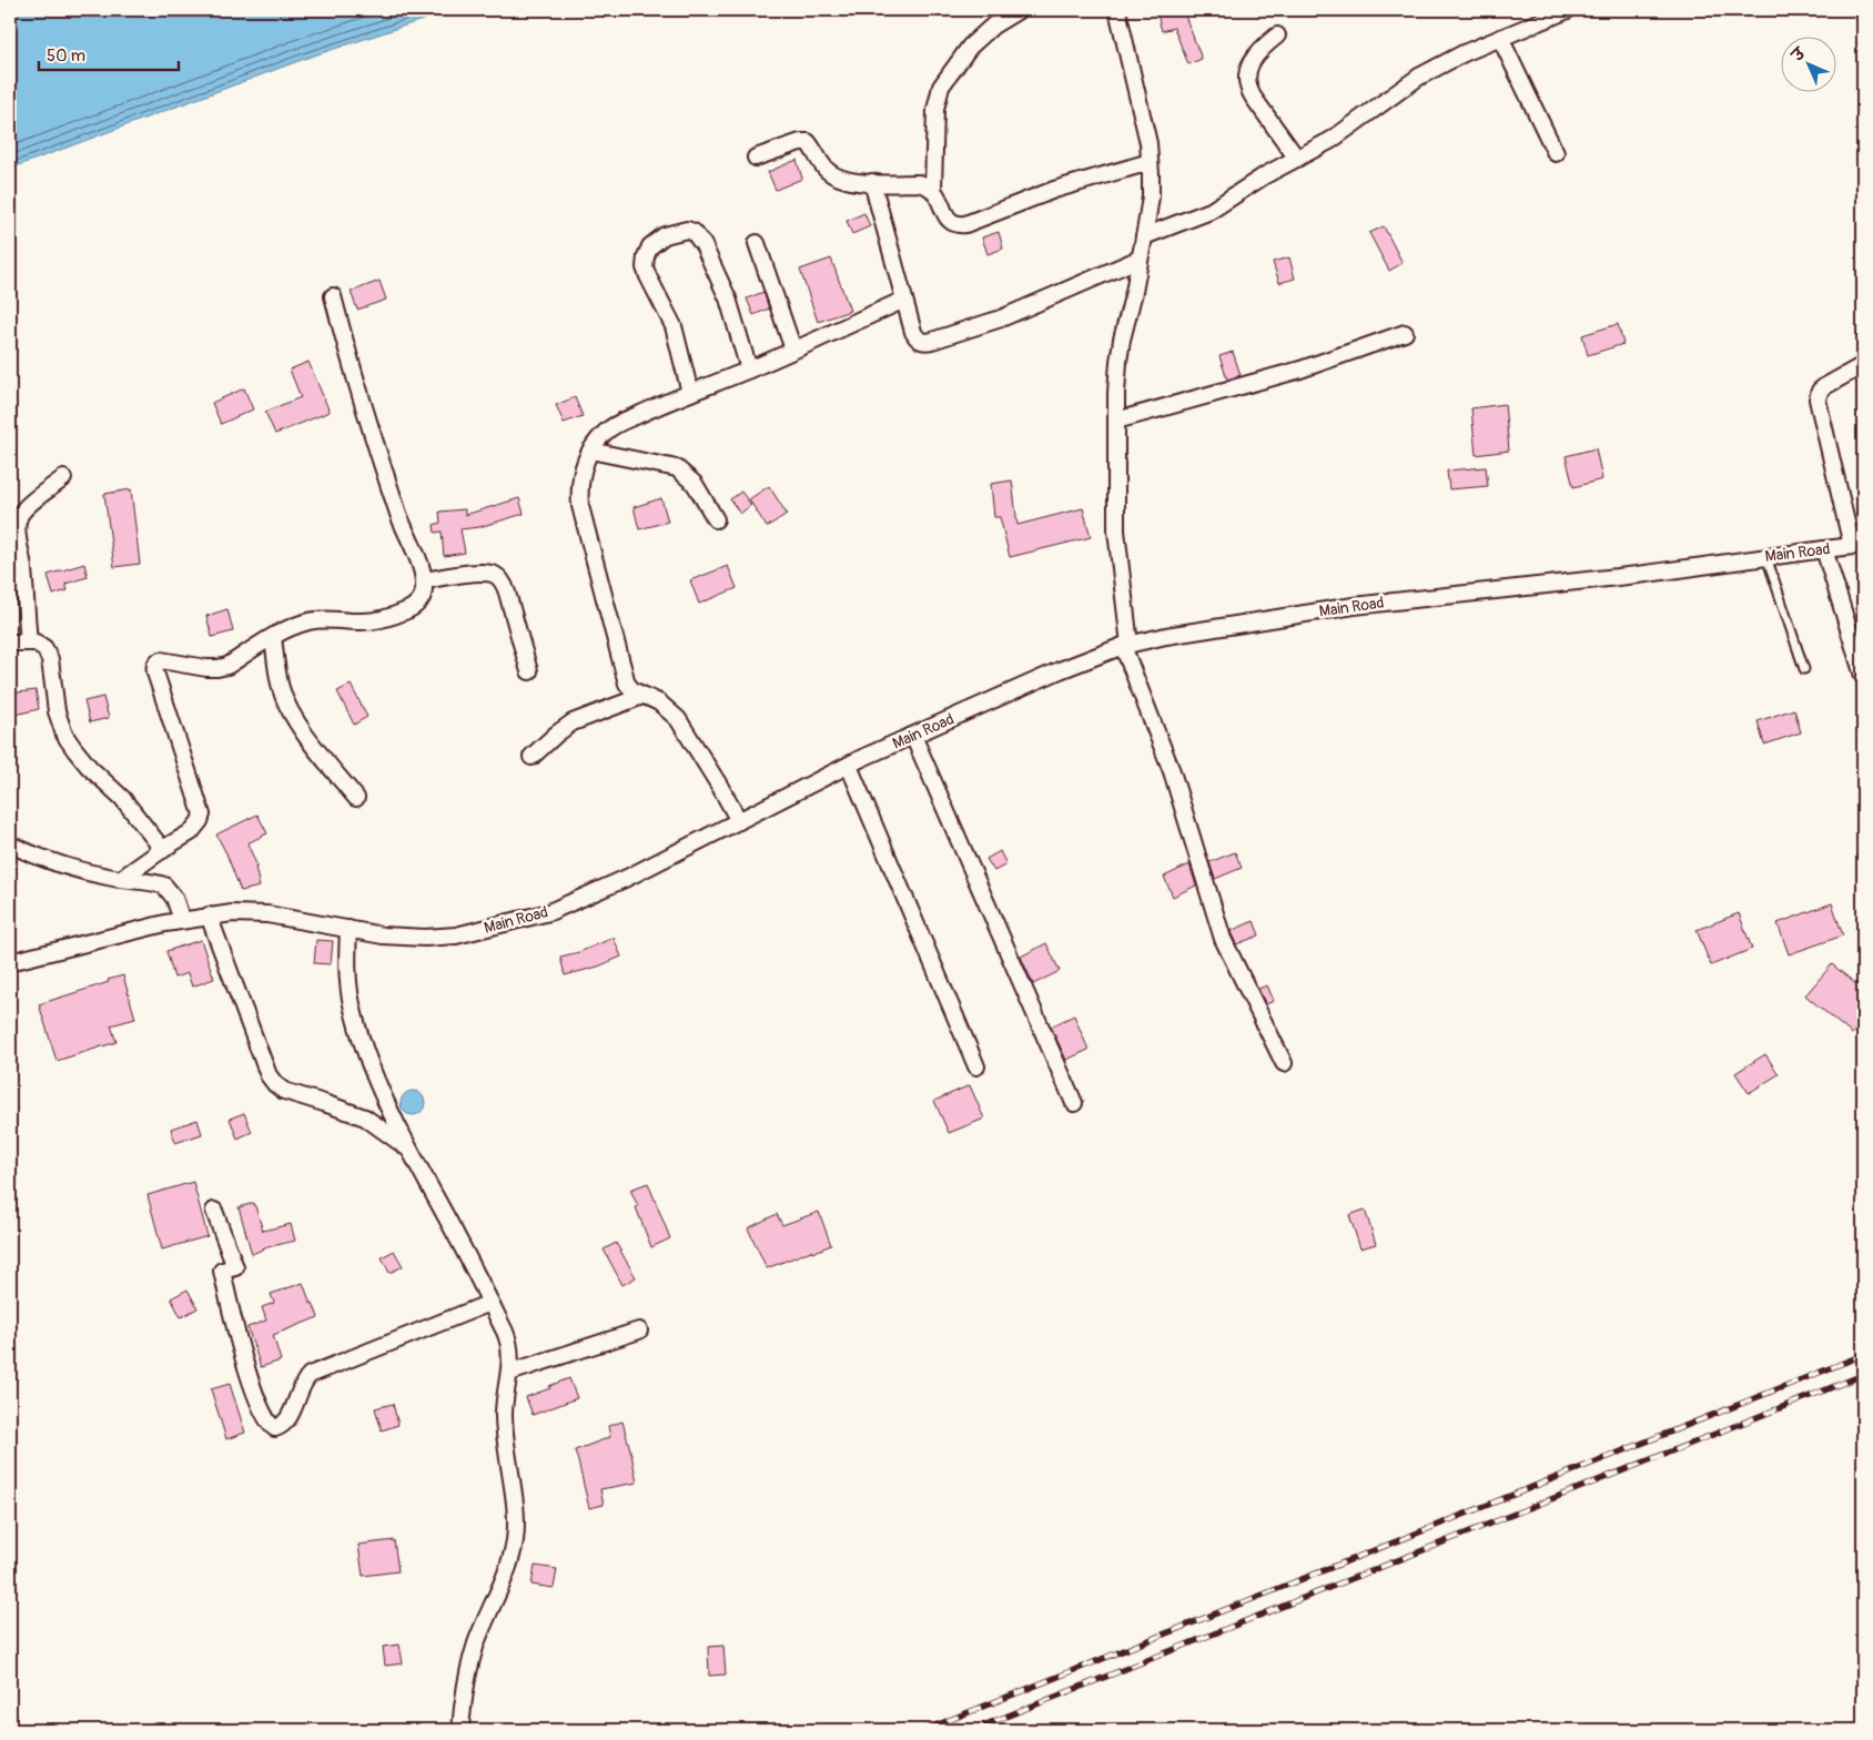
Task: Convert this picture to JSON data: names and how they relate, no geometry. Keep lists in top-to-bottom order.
{
  "streets": {
    "street": ["Main Road"]
  },
  "scale_bar": "50 m",
  "north": "top left"
}
